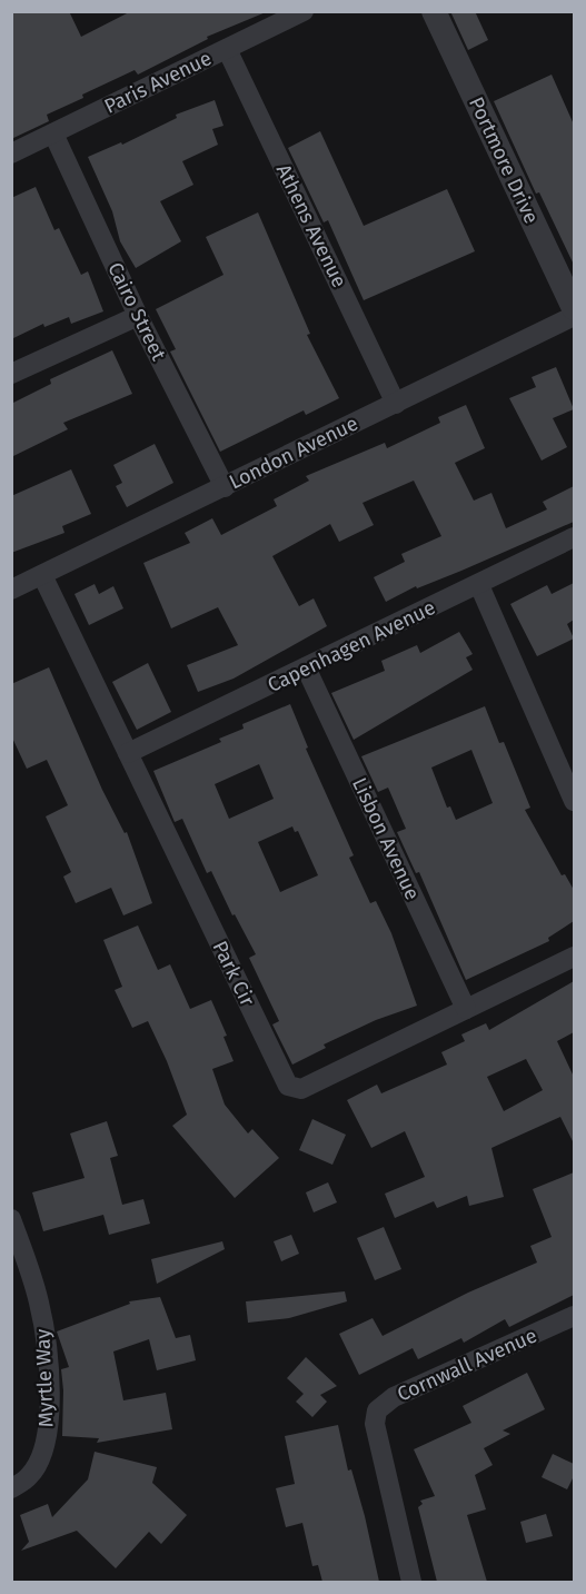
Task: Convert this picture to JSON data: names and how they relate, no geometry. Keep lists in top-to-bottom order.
{
  "streets": {
    "street": [
      "Paris Avenue",
      "Portmore Drive",
      "Athens Avenue",
      "Cairo Street",
      "London Avenue",
      "Capenhagen Avenue",
      "Lisbon Avenue",
      "Park Cir",
      "Cornwall Avenue",
      "Myrtle Way"
    ]
  },
  "crossings": [
    ["Paris Avenue", "Athens Avenue"],
    ["Paris Avenue", "Cairo Street"],
    ["Athens Avenue", "London Avenue"],
    ["Cairo Street", "London Avenue"],
    ["London Avenue", "Park Cir"],
    ["Capenhagen Avenue", "Lisbon Avenue"],
    ["Capenhagen Avenue", "Park Cir"],
    ["Lisbon Avenue", "Park Cir"]
  ]
}
